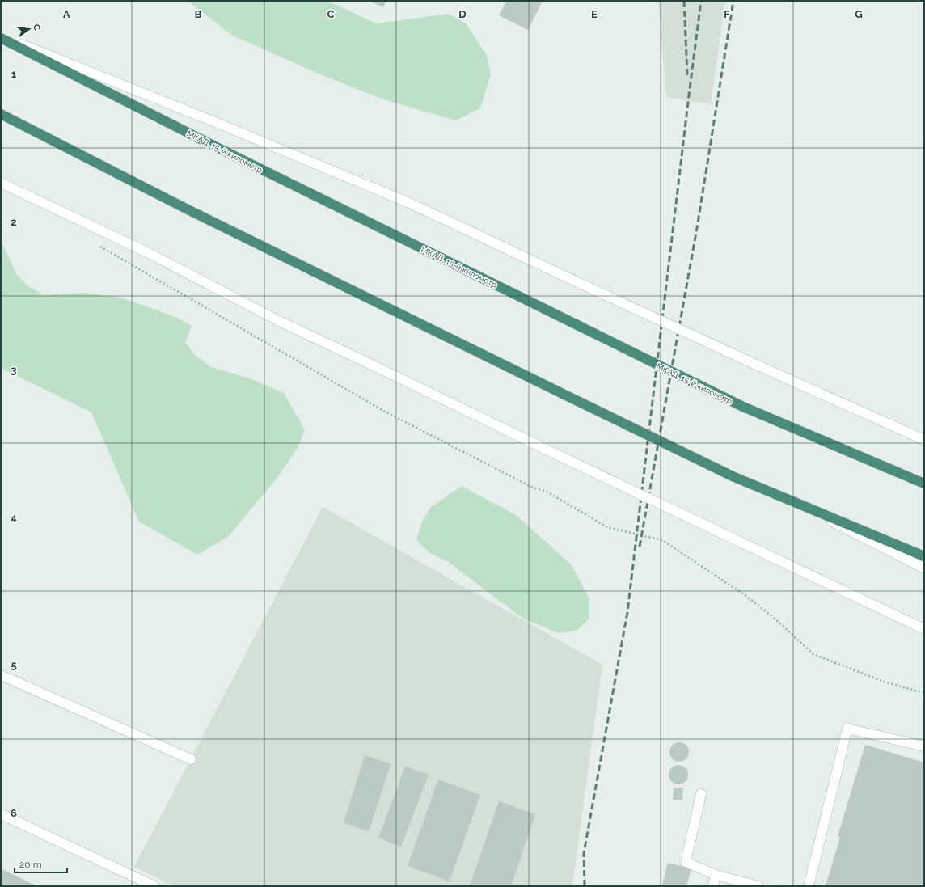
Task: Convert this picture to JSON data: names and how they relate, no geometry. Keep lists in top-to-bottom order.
{
  "streets": {
    "highway": ["МКАД, 15-й километр"]
  },
  "scale_bar": "20 m",
  "north": "right",
  "grid": {
    "columns": [
      "A",
      "B",
      "C",
      "D",
      "E",
      "F",
      "G"
    ],
    "rows": [
      "1",
      "2",
      "3",
      "4",
      "5",
      "6"
    ]
  }
}
